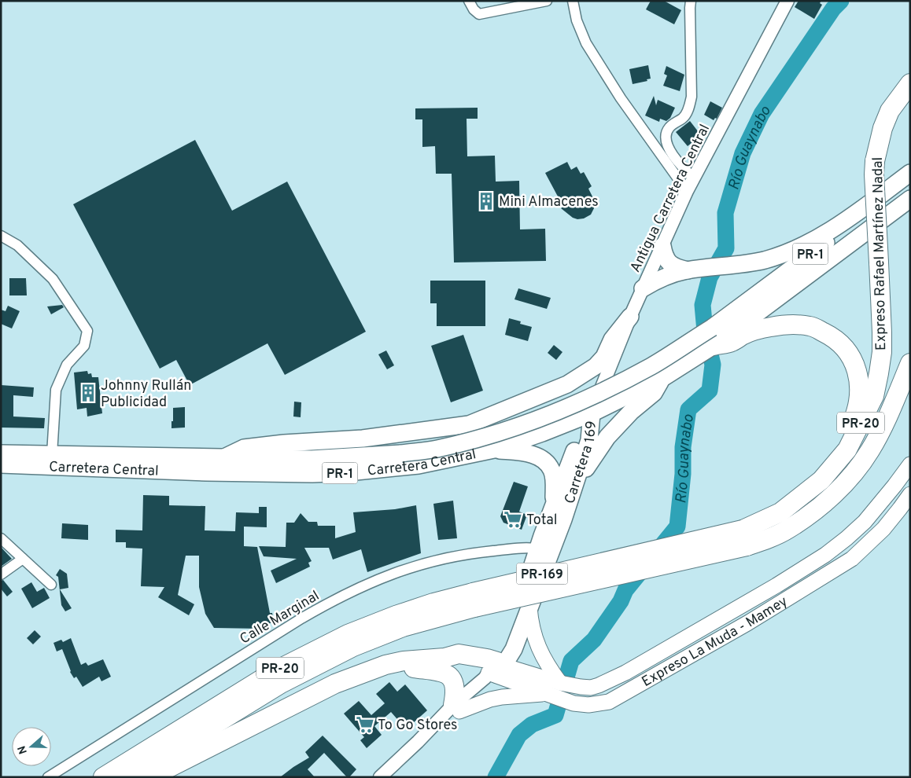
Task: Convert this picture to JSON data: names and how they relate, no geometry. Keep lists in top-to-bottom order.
{
  "streets": {
    "highway": [
      "PR-1",
      "Expreso Rafael Martínez Nadal",
      "PR-20",
      "Carretera 169",
      "Carretera Central",
      "PR-169"
    ],
    "main road": ["Expreso La Muda - Mamey"],
    "street": ["Antigua Carretera Central", "Calle Marginal"]
  },
  "crossings": [
    ["Antigua Carretera Central", "Carretera 169"],
    ["Antigua Carretera Central", "Carretera Central"],
    ["PR-1", "Carretera Central"],
    ["Carretera 169", "Carretera Central"],
    ["Carretera 169", "Calle Marginal"],
    ["Carretera 169", "Expreso La Muda - Mamey"]
  ],
  "water": ["Río Guaynabo"],
  "places": {
    "building": ["Mini Almacenes", "Johnny Rullán Publicidad"],
    "supermarket": ["Total", "To Go Stores"]
  },
  "north": "left"
}
